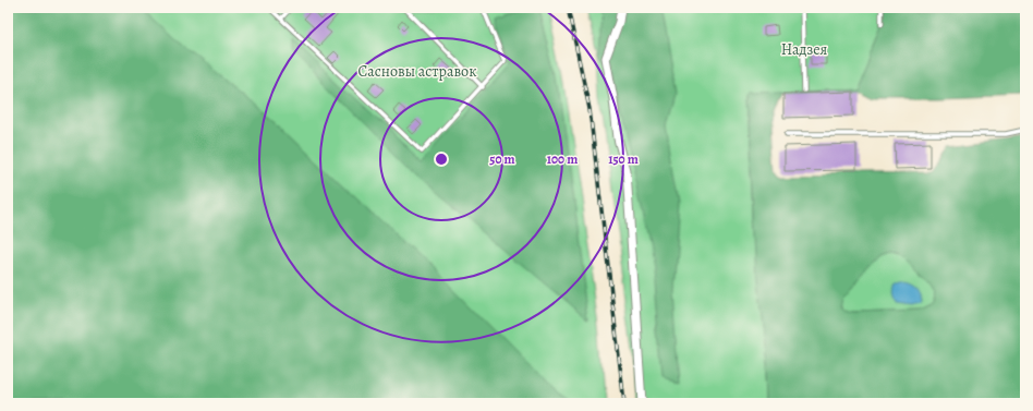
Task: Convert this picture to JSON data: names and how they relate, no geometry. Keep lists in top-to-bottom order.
{
  "parks": ["Надзея", "Сасновы астравок"],
  "rings": ["50 m", "100 m", "150 m"]
}
